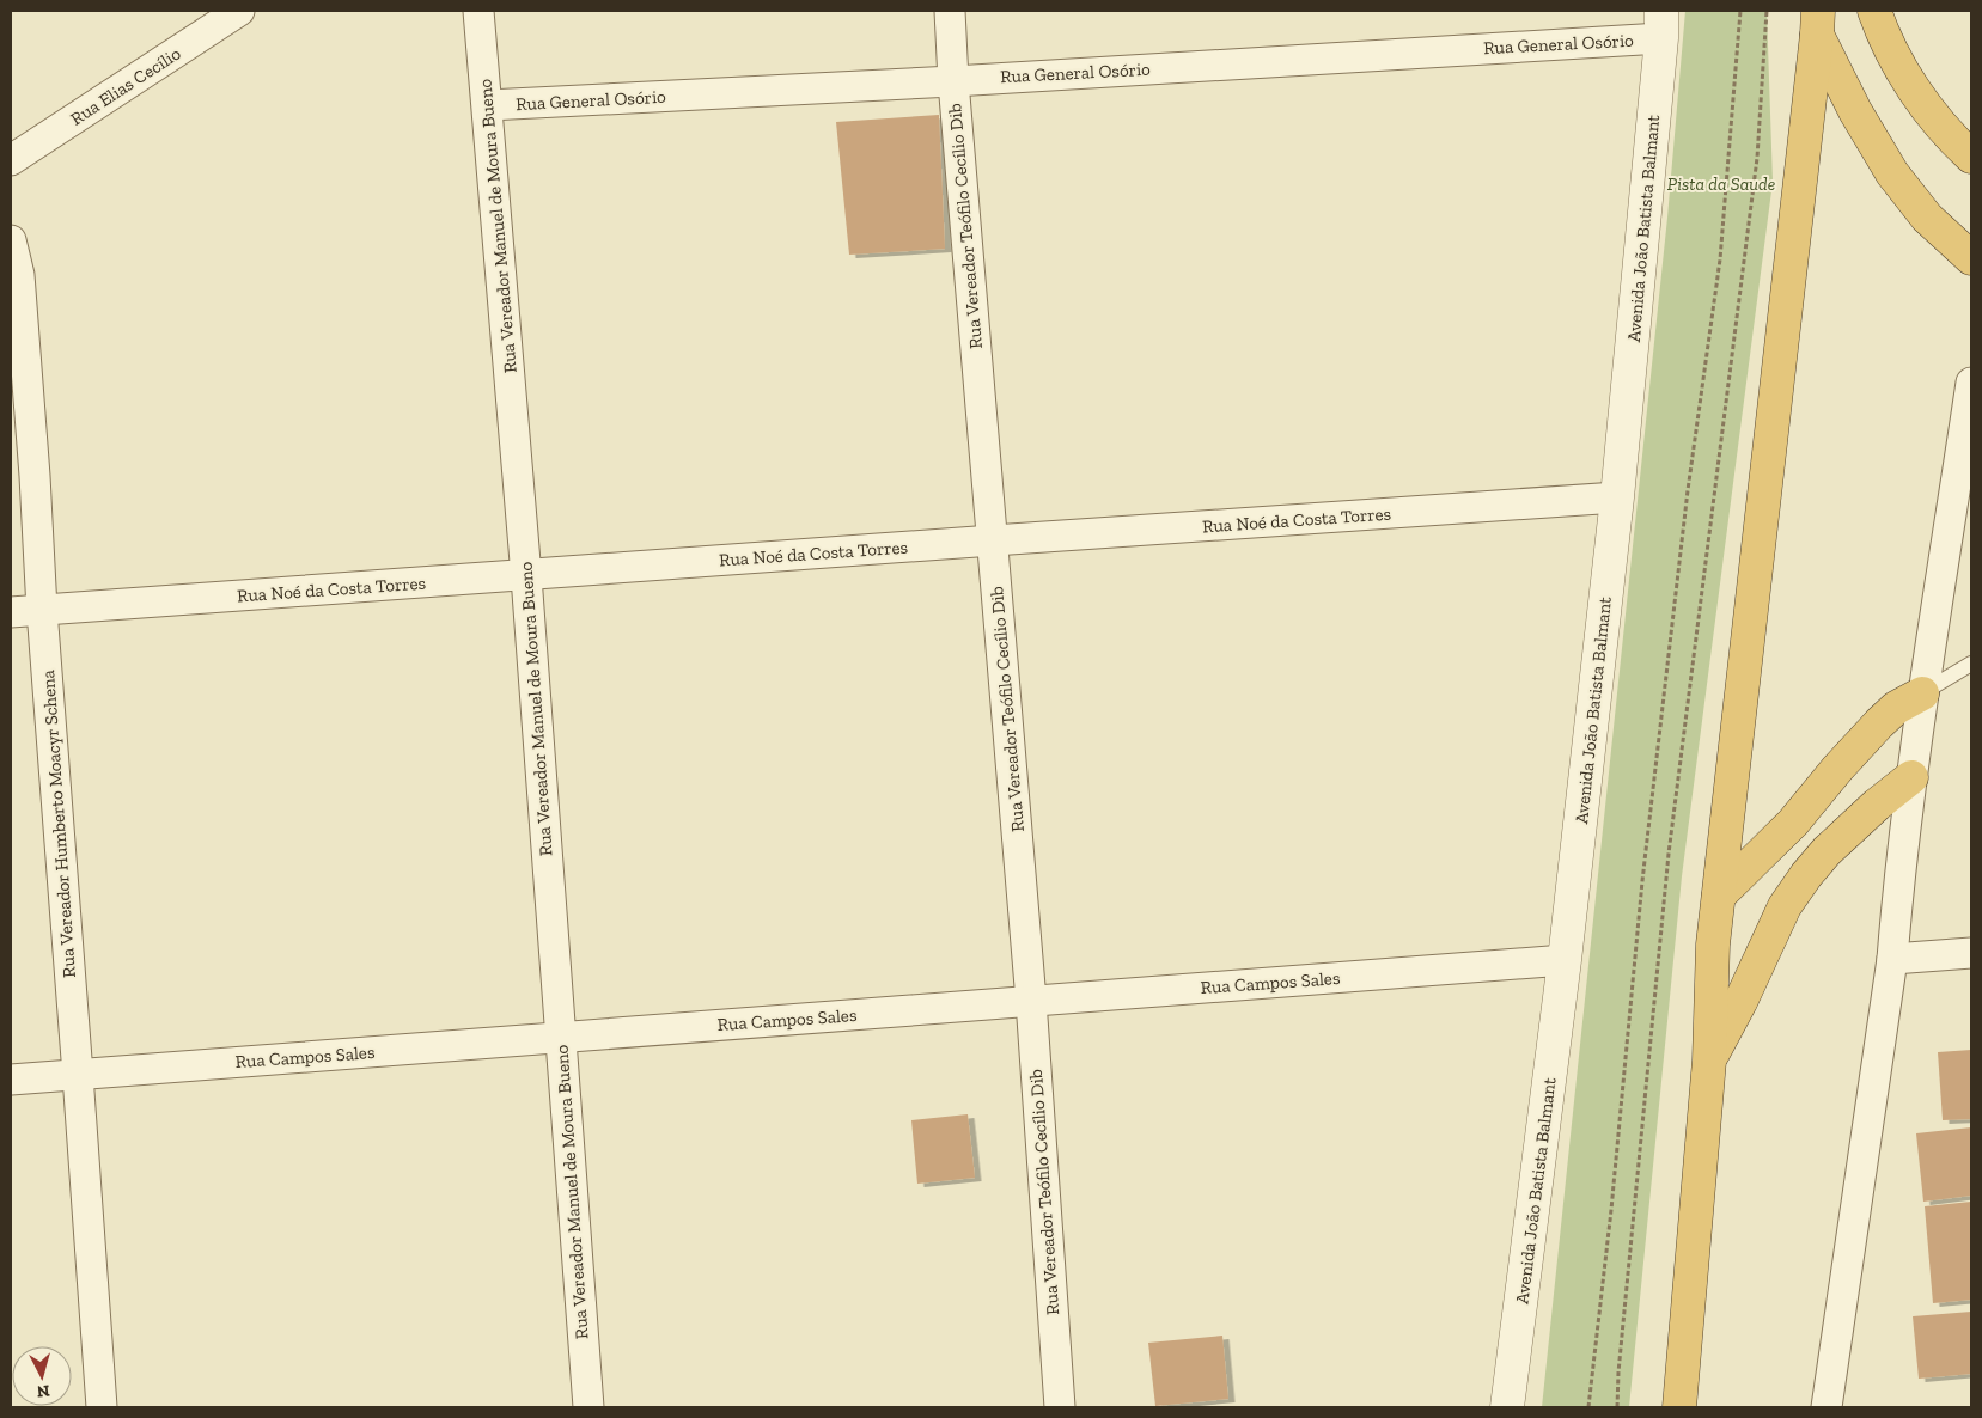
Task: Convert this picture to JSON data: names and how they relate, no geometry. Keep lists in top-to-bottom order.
{
  "streets": {
    "street": [
      "Rua General Osório",
      "Rua Elias Cecílio",
      "Rua Vereador Manuel de Moura Bueno",
      "Rua Vereador Teófilo Cecílio Dib",
      "Avenida João Batista Balmant",
      "Rua Noé da Costa Torres",
      "Rua Vereador Humberto Moacyr Schena",
      "Rua Campos Sales"
    ]
  },
  "crossings": [
    ["Rua General Osório", "Rua Vereador Manuel de Moura Bueno"],
    ["Rua General Osório", "Rua Vereador Teófilo Cecílio Dib"],
    ["Rua General Osório", "Avenida João Batista Balmant"],
    ["Rua Vereador Manuel de Moura Bueno", "Rua Noé da Costa Torres"],
    ["Rua Vereador Manuel de Moura Bueno", "Rua Campos Sales"],
    ["Rua Vereador Teófilo Cecílio Dib", "Rua Noé da Costa Torres"],
    ["Rua Vereador Teófilo Cecílio Dib", "Rua Campos Sales"],
    ["Avenida João Batista Balmant", "Rua Noé da Costa Torres"],
    ["Avenida João Batista Balmant", "Rua Campos Sales"],
    ["Rua Noé da Costa Torres", "Rua Vereador Humberto Moacyr Schena"],
    ["Rua Vereador Humberto Moacyr Schena", "Rua Campos Sales"]
  ],
  "parks": ["Pista da Saude"],
  "north": "bottom"
}
